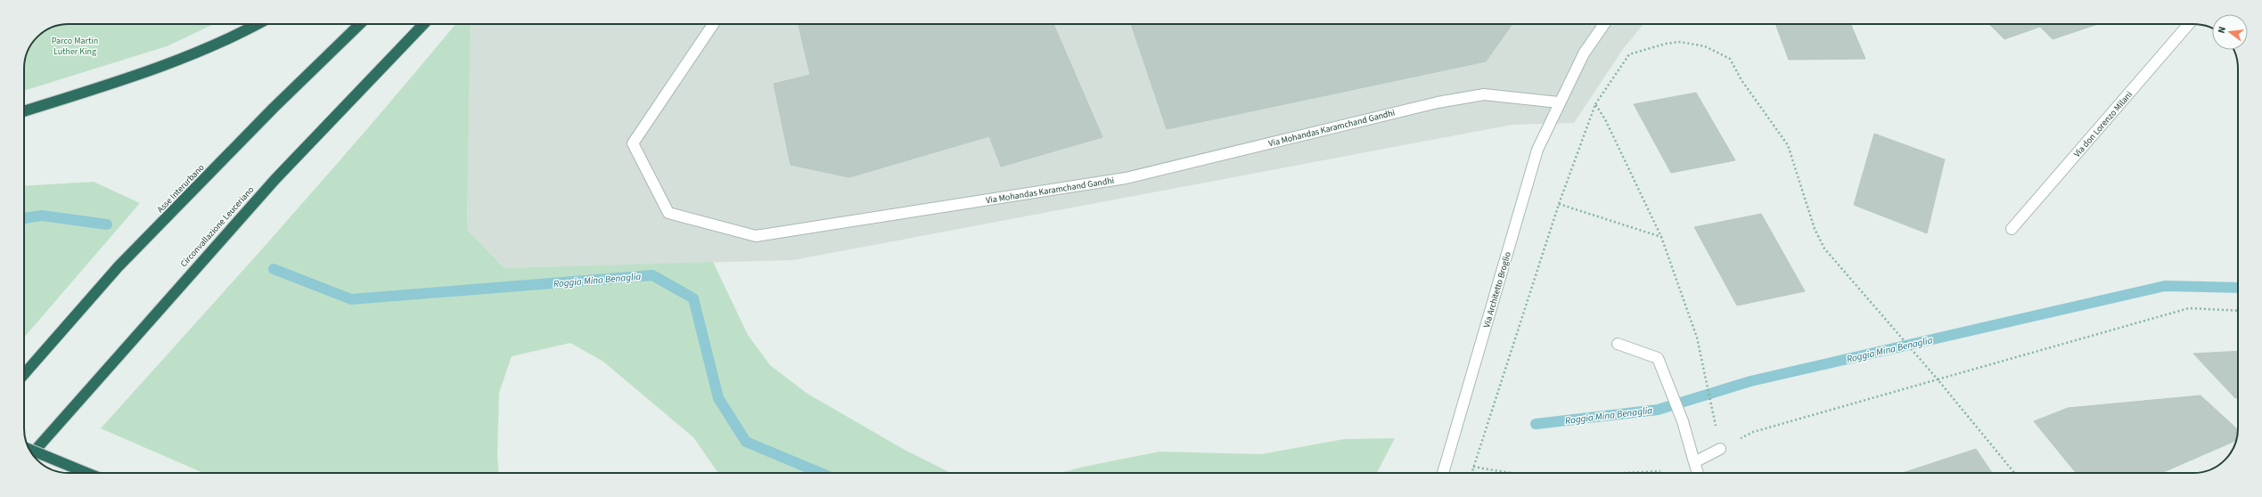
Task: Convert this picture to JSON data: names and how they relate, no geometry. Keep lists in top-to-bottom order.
{
  "streets": {
    "highway": ["Asse Interurbano", "Circonvallazione Leuceriano"],
    "street": ["Via don Lorenzo Milani", "Via Mohandas Karamchand Gandhi", "Via Architetto Broglio"]
  },
  "crossings": [
    ["Via Mohandas Karamchand Gandhi", "Via Architetto Broglio"]
  ],
  "water": ["Roggia Mina Benaglia"],
  "parks": ["Parco Martin Luther King"],
  "north": "left"
}
